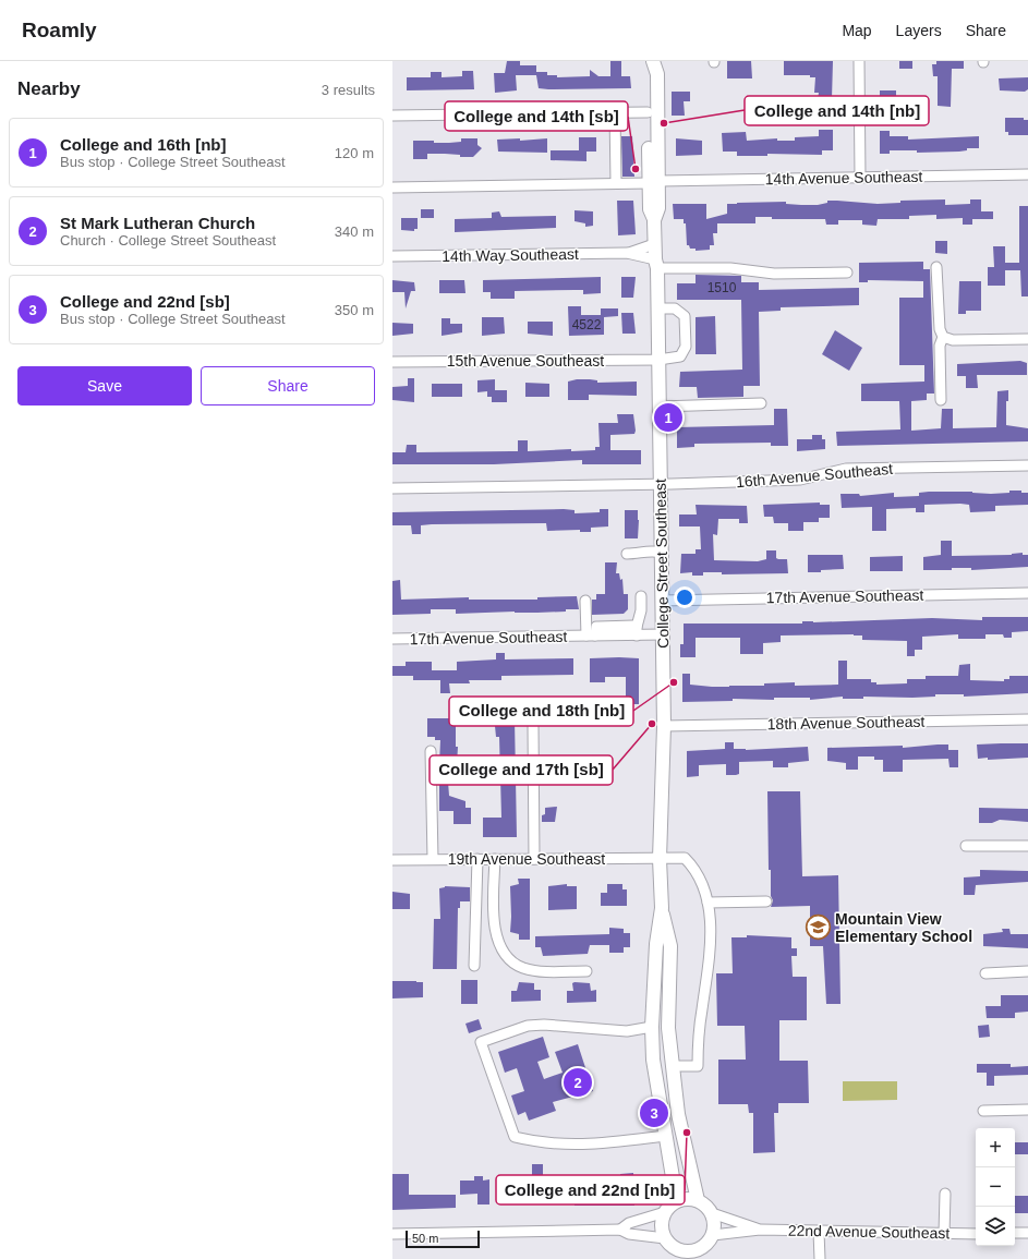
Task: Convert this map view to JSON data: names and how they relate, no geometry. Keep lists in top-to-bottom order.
{
  "streets": {
    "main road": ["College Street Southeast"],
    "street": [
      "14th Avenue Southeast",
      "14th Way Southeast",
      "15th Avenue Southeast",
      "16th Avenue Southeast",
      "17th Avenue Southeast",
      "18th Avenue Southeast",
      "19th Avenue Southeast",
      "22nd Avenue Southeast"
    ]
  },
  "crossings": [
    ["14th Avenue Southeast", "College Street Southeast"],
    ["14th Way Southeast", "College Street Southeast"],
    ["15th Avenue Southeast", "College Street Southeast"],
    ["16th Avenue Southeast", "College Street Southeast"],
    ["College Street Southeast", "17th Avenue Southeast"],
    ["College Street Southeast", "18th Avenue Southeast"],
    ["College Street Southeast", "19th Avenue Southeast"],
    ["College Street Southeast", "22nd Avenue Southeast"]
  ],
  "places": {
    "other": [
      "College and 14th [nb]",
      "College and 14th [sb]",
      "College and 18th [nb]",
      "College and 17th [sb]",
      "College and 22nd [nb]"
    ],
    "school or university": ["Mountain View Elementary School"]
  },
  "house_numbers": ["1510", "4522"],
  "scale_bar": "50 m",
  "page": {
    "header": "Roamly",
    "nav": ["Map", "Layers", "Share"],
    "heading": ["Nearby", "3 results"],
    "list": [
      {
        "mark": "1",
        "name": "College and 16th [nb]",
        "note": "Bus stop · College Street Southeast",
        "value": "120 m"
      },
      {
        "mark": "2",
        "name": "St Mark Lutheran Church",
        "note": "Church · College Street Southeast",
        "value": "340 m"
      },
      {
        "mark": "3",
        "name": "College and 22nd [sb]",
        "note": "Bus stop · College Street Southeast",
        "value": "350 m"
      }
    ],
    "buttons": ["Save", "Share"],
    "pins": ["1", "2", "3"],
    "map_buttons": ["+", "−"],
    "scale": "50 m"
  }
}
